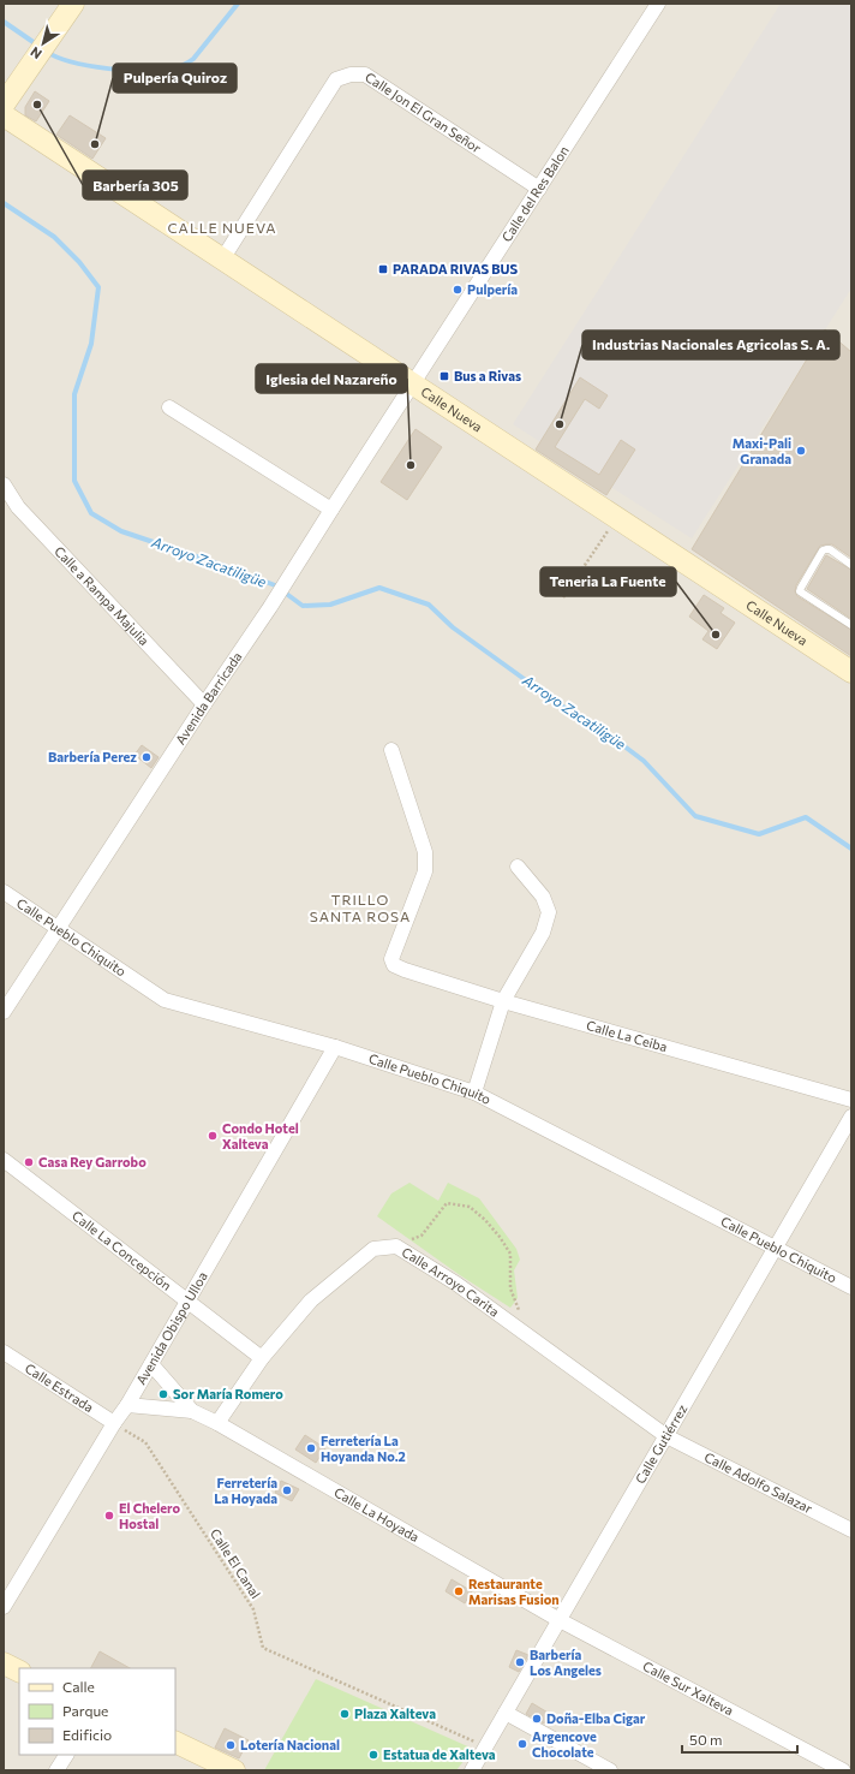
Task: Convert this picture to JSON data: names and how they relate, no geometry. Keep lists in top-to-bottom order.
{
  "streets": {
    "street": [
      "Calle Jon El Gran Señor",
      "Calle del Res Balon",
      "Calle Nueva",
      "Calle a Rampa Majulia",
      "Avenida Barricada",
      "Calle Pueblo Chiquito",
      "Calle La Ceiba",
      "Calle La Concepción",
      "Calle Arroyo Carita",
      "Avenida Obispo Ulloa",
      "Calle Estrada",
      "Calle Gutiérrez",
      "Calle Adolfo Salazar",
      "Calle La Hoyada",
      "Calle Sur Xalteva"
    ],
    "path": ["Calle El Canal"]
  },
  "crossings": [
    ["Calle Jon El Gran Señor", "Calle del Res Balon"],
    ["Calle Jon El Gran Señor", "Calle Nueva"],
    ["Calle del Res Balon", "Calle Nueva"],
    ["Calle del Res Balon", "Avenida Barricada"],
    ["Calle Nueva", "Avenida Barricada"],
    ["Calle a Rampa Majulia", "Avenida Barricada"],
    ["Avenida Barricada", "Calle Pueblo Chiquito"],
    ["Calle Pueblo Chiquito", "Avenida Obispo Ulloa"],
    ["Calle Pueblo Chiquito", "Calle Gutiérrez"],
    ["Calle La Concepción", "Calle Arroyo Carita"],
    ["Calle La Concepción", "Avenida Obispo Ulloa"],
    ["Calle Arroyo Carita", "Calle Gutiérrez"],
    ["Calle Arroyo Carita", "Calle Adolfo Salazar"],
    ["Calle Arroyo Carita", "Calle La Hoyada"],
    ["Avenida Obispo Ulloa", "Calle Estrada"],
    ["Avenida Obispo Ulloa", "Calle La Hoyada"],
    ["Avenida Obispo Ulloa", "Calle El Canal"],
    ["Calle Estrada", "Calle El Canal"],
    ["Calle Gutiérrez", "Calle Adolfo Salazar"],
    ["Calle Gutiérrez", "Calle La Hoyada"],
    ["Calle Gutiérrez", "Calle El Canal"],
    ["Calle Gutiérrez", "Calle Sur Xalteva"],
    ["Calle La Hoyada", "Calle Sur Xalteva"]
  ],
  "districts": ["CALLE NUEVA", "TRILLO SANTA ROSA"],
  "water": ["Arroyo Zacatiligüe"],
  "places": {
    "other": [
      "Barbería 305",
      "Pulpería Quiroz",
      "Pulpería",
      "Industrias Nacionales Agricolas S. A.",
      "Maxi-Pali Granada",
      "Iglesia del Nazareño",
      "Teneria La Fuente",
      "Barbería Perez",
      "Condo Hotel Xalteva",
      "Casa Rey Garrobo",
      "Sor María Romero",
      "Ferretería La Hoyanda No.2",
      "Ferretería La Hoyada",
      "El Chelero Hostal",
      "Restaurante Marisas Fusion",
      "Barbería Los Angeles",
      "Plaza Xalteva",
      "Doña-Elba Cigar",
      "Argencove Chocolate",
      "Lotería Nacional",
      "Estatua de Xalteva"
    ],
    "transit": ["PARADA RIVAS BUS", "Bus a Rivas"]
  },
  "legend": ["Calle", "Parque", "Edificio"],
  "scale_bar": "50 m",
  "north": "bottom left"
}
